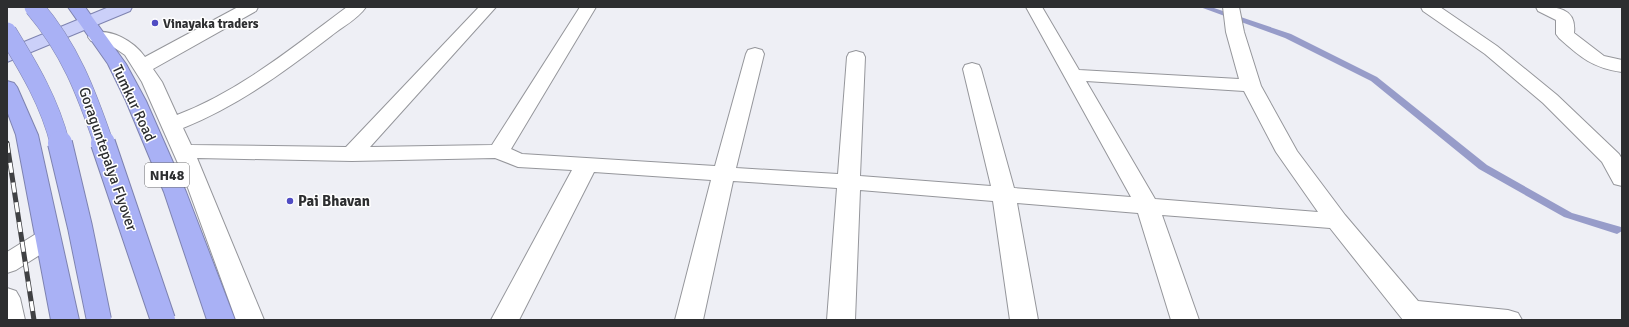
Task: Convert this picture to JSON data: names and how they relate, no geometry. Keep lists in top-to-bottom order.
{
  "streets": {
    "highway": ["Tumkur Road", "Goraguntepalya Flyover", "NH48"]
  },
  "places": ["Vinayaka traders", "Pai Bhavan"]
}
